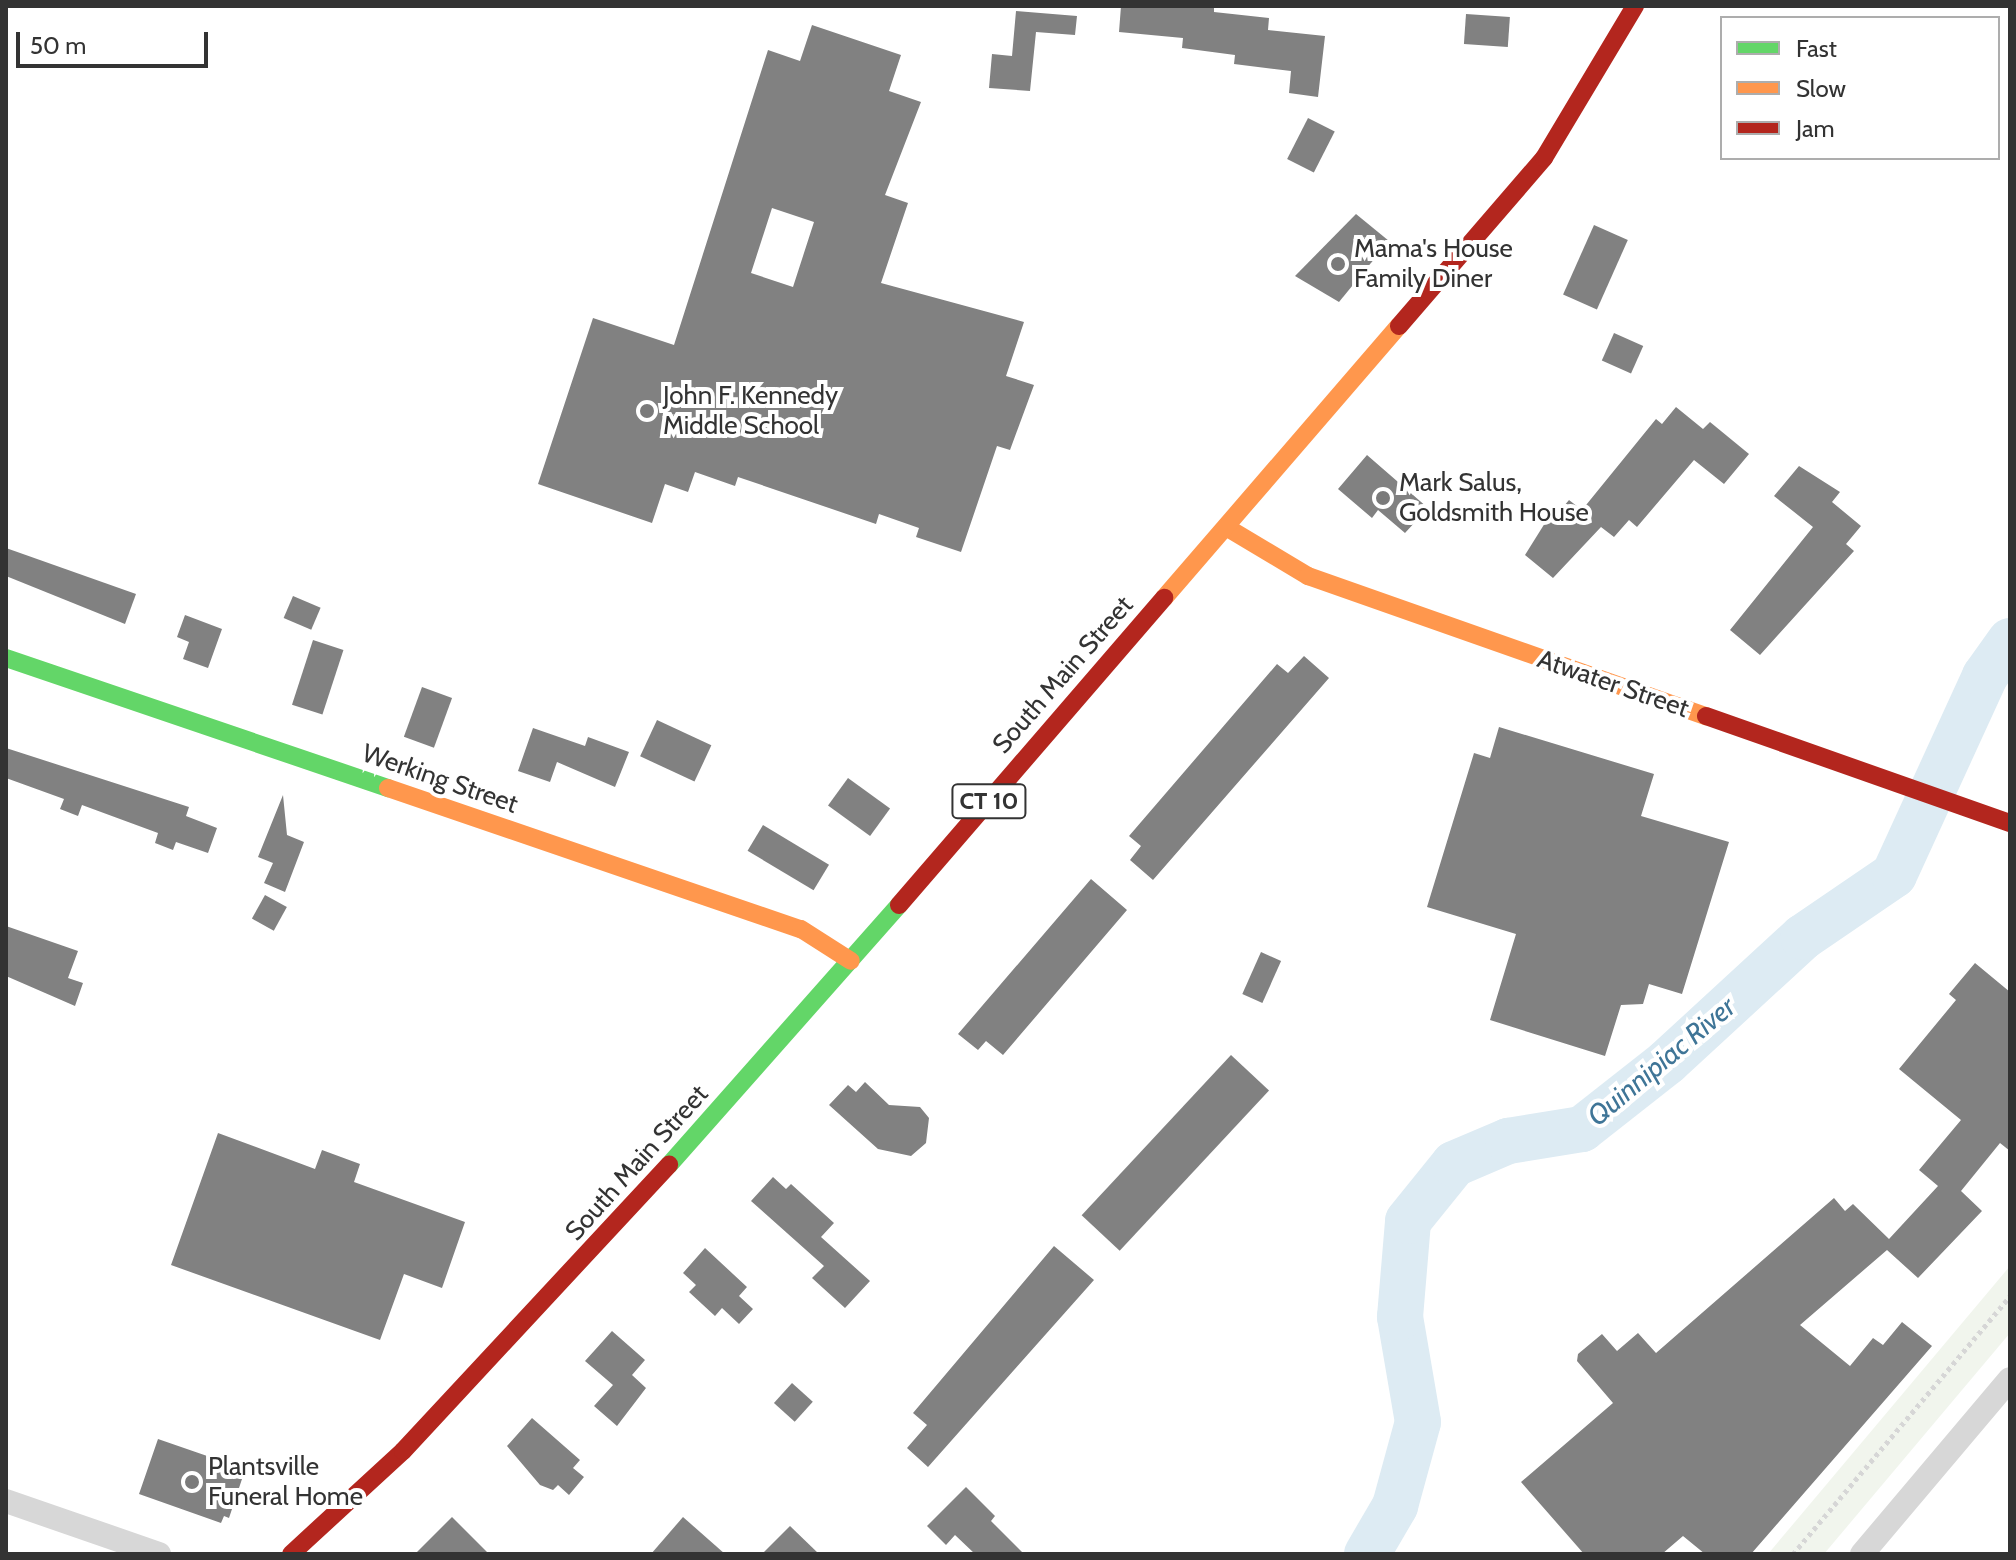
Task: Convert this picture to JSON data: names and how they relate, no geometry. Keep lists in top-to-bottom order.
{
  "streets": {
    "main road": [
      "South Main Street",
      "Atwater Street",
      "Werking Street",
      "CT 10"
    ]
  },
  "crossings": [
    ["South Main Street", "Atwater Street"],
    ["South Main Street", "Werking Street"]
  ],
  "water": ["Quinnipiac River"],
  "places": [
    "Mama's House Family Diner",
    "John F. Kennedy Middle School",
    "Mark Salus, Goldsmith House",
    "Plantsville Funeral Home"
  ],
  "legend": ["Fast", "Slow", "Jam"],
  "scale_bar": "50 m"
}
